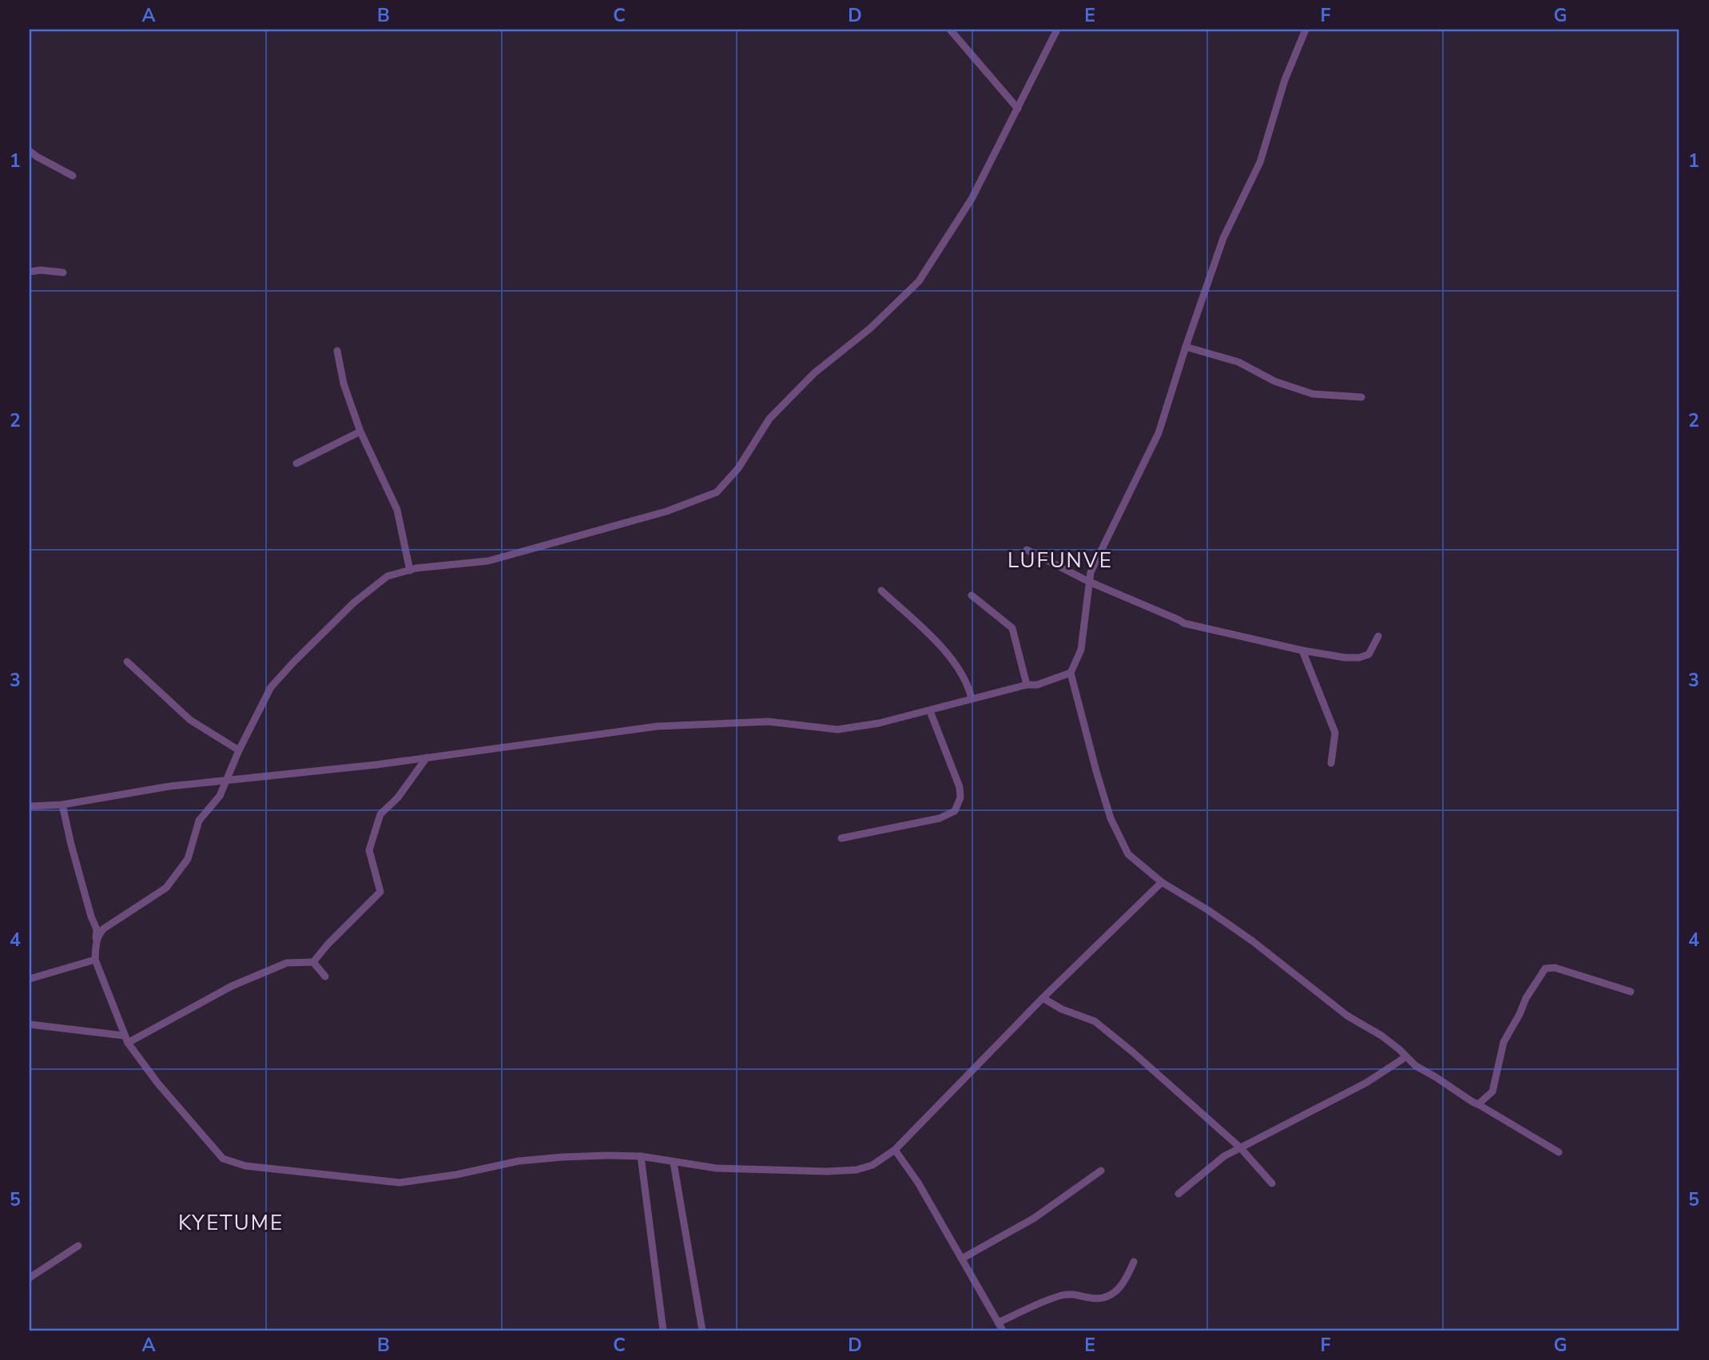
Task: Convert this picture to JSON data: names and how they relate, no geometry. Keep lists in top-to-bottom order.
{
  "districts": ["LUFUNVE", "KYETUME"],
  "grid": {
    "columns": [
      "A",
      "B",
      "C",
      "D",
      "E",
      "F",
      "G"
    ],
    "rows": [
      "1",
      "2",
      "3",
      "4",
      "5"
    ]
  }
}
